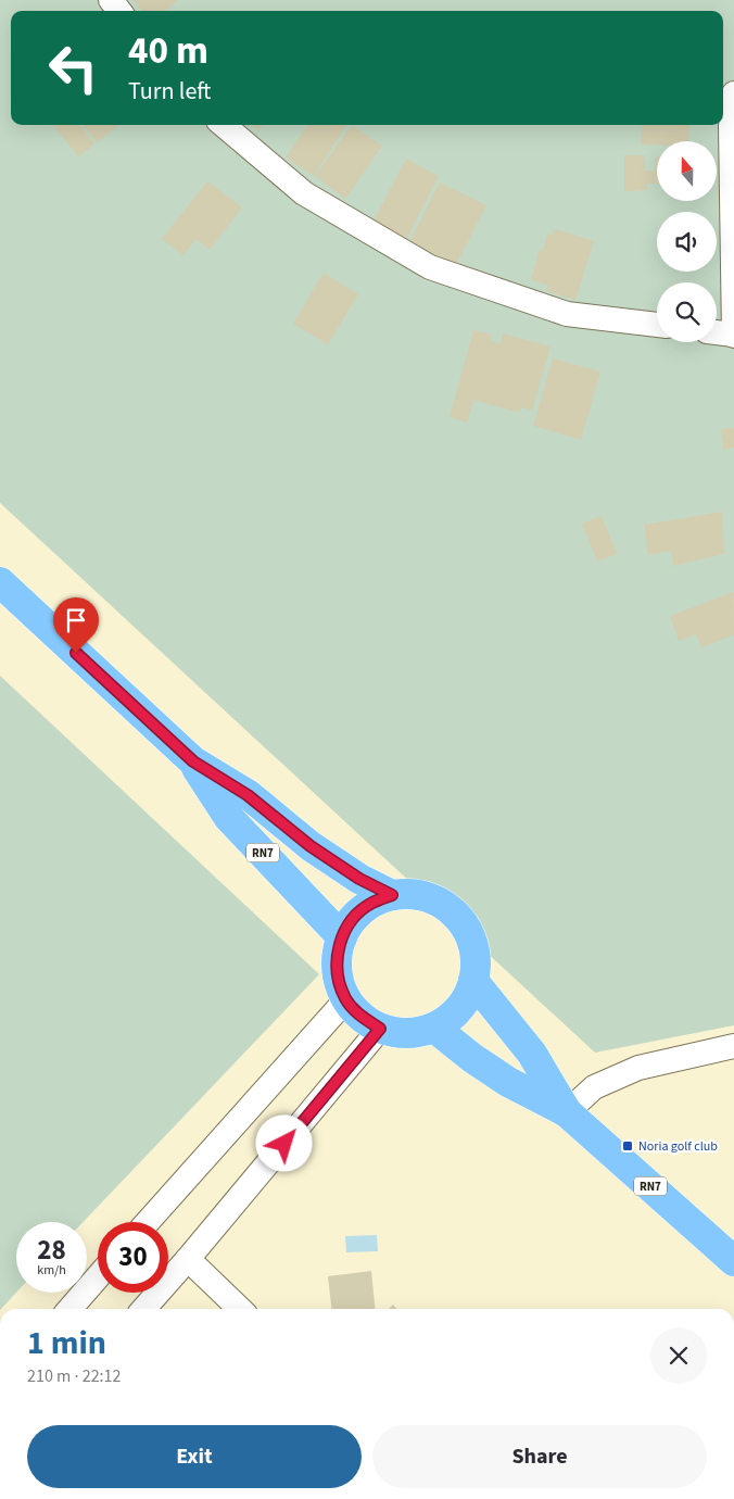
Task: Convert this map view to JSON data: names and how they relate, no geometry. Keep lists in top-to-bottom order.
{
  "streets": {
    "main road": ["RN7"]
  },
  "places": {
    "transit": ["Noria golf club"]
  },
  "north": "top",
  "page": {
    "turn": ["40 m", "Turn left"],
    "speed": "28 km/h",
    "limit": "30",
    "heading": ["1 min", "210 m · 22:12"],
    "buttons": ["Exit", "Share"]
  }
}
